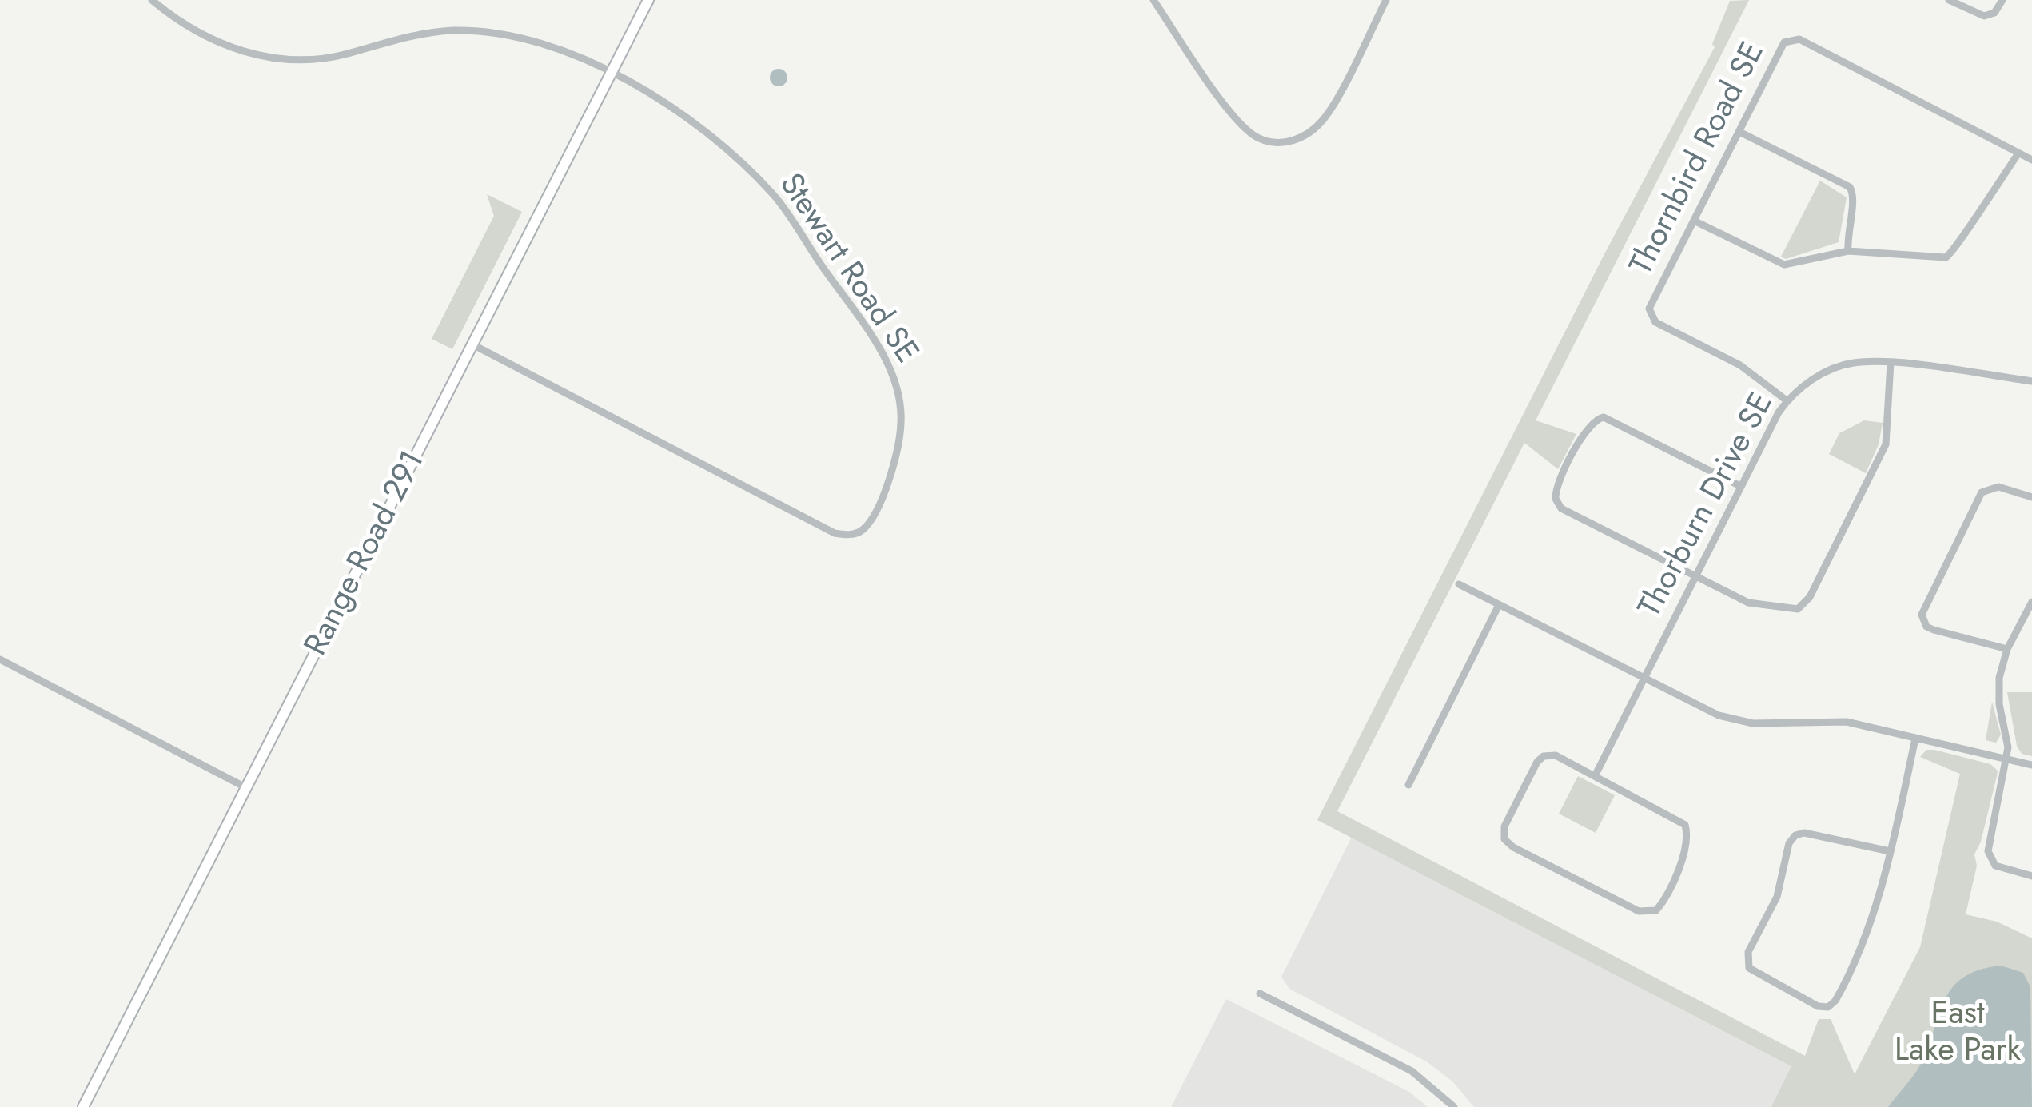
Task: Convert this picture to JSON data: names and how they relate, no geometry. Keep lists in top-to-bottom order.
{
  "streets": {
    "street": [
      "Thornbird Road SE",
      "Stewart Road SE",
      "Thorburn Drive SE",
      "Range Road 291"
    ]
  },
  "crossings": [
    ["Thornbird Road SE", "Thorburn Drive SE"],
    ["Stewart Road SE", "Range Road 291"]
  ],
  "parks": ["East Lake Park"]
}
